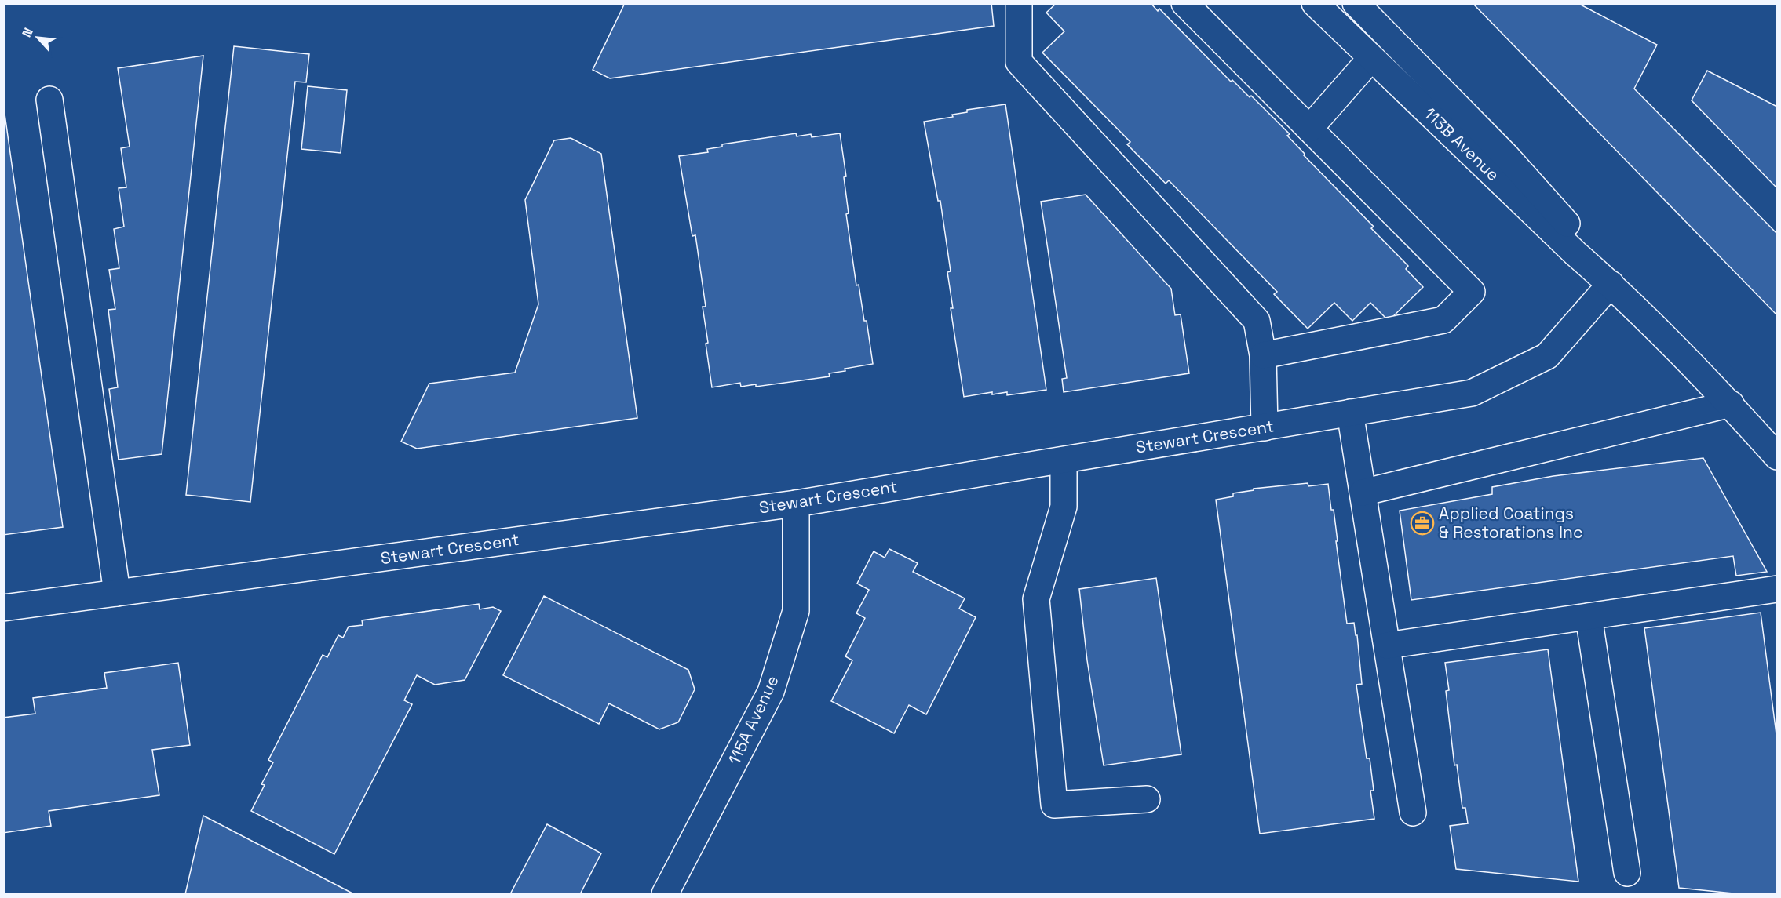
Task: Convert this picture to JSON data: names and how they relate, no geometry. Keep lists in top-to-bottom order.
{
  "streets": {
    "street": ["113B Avenue", "Stewart Crescent", "115A Avenue"]
  },
  "crossings": [
    ["113B Avenue", "Stewart Crescent"],
    ["Stewart Crescent", "115A Avenue"]
  ],
  "places": {
    "office": ["Applied Coatings & Restorations Inc"]
  },
  "north": "top left"
}
